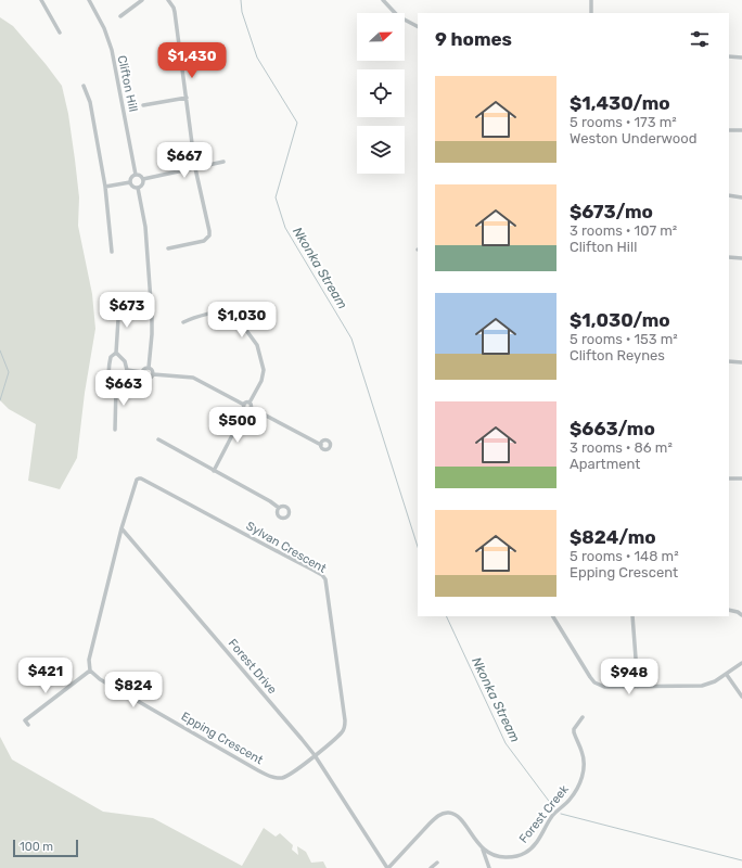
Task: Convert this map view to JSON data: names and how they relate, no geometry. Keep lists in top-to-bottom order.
{
  "streets": {
    "street": [
      "Clifton Hill",
      "Sylvan Crescent",
      "Forest Drive",
      "Epping Crescent",
      "Forest Creek"
    ]
  },
  "crossings": [
    ["Sylvan Crescent", "Forest Drive"],
    ["Sylvan Crescent", "Epping Crescent"],
    ["Forest Drive", "Epping Crescent"],
    ["Forest Drive", "Forest Creek"]
  ],
  "water": ["Nkonka Stream"],
  "scale_bar": "100 m",
  "north": "right",
  "page": {
    "heading": "9 homes",
    "price": [
      "$1,430",
      "$667",
      "$673",
      "$1,030",
      "$663",
      "$500",
      "$421",
      "$948",
      "$824"
    ],
    "list": [
      {
        "name": "$1,430/mo",
        "note": "5 rooms · 173 m² · Weston Underwood"
      },
      {
        "name": "$673/mo",
        "note": "3 rooms · 107 m² · Clifton Hill"
      },
      {
        "name": "$1,030/mo",
        "note": "5 rooms · 153 m² · Clifton Reynes"
      },
      {
        "name": "$663/mo",
        "note": "3 rooms · 86 m² · Apartment"
      },
      {
        "name": "$824/mo",
        "note": "5 rooms · 148 m² · Epping Crescent"
      }
    ],
    "scale": "100 m"
  }
}
